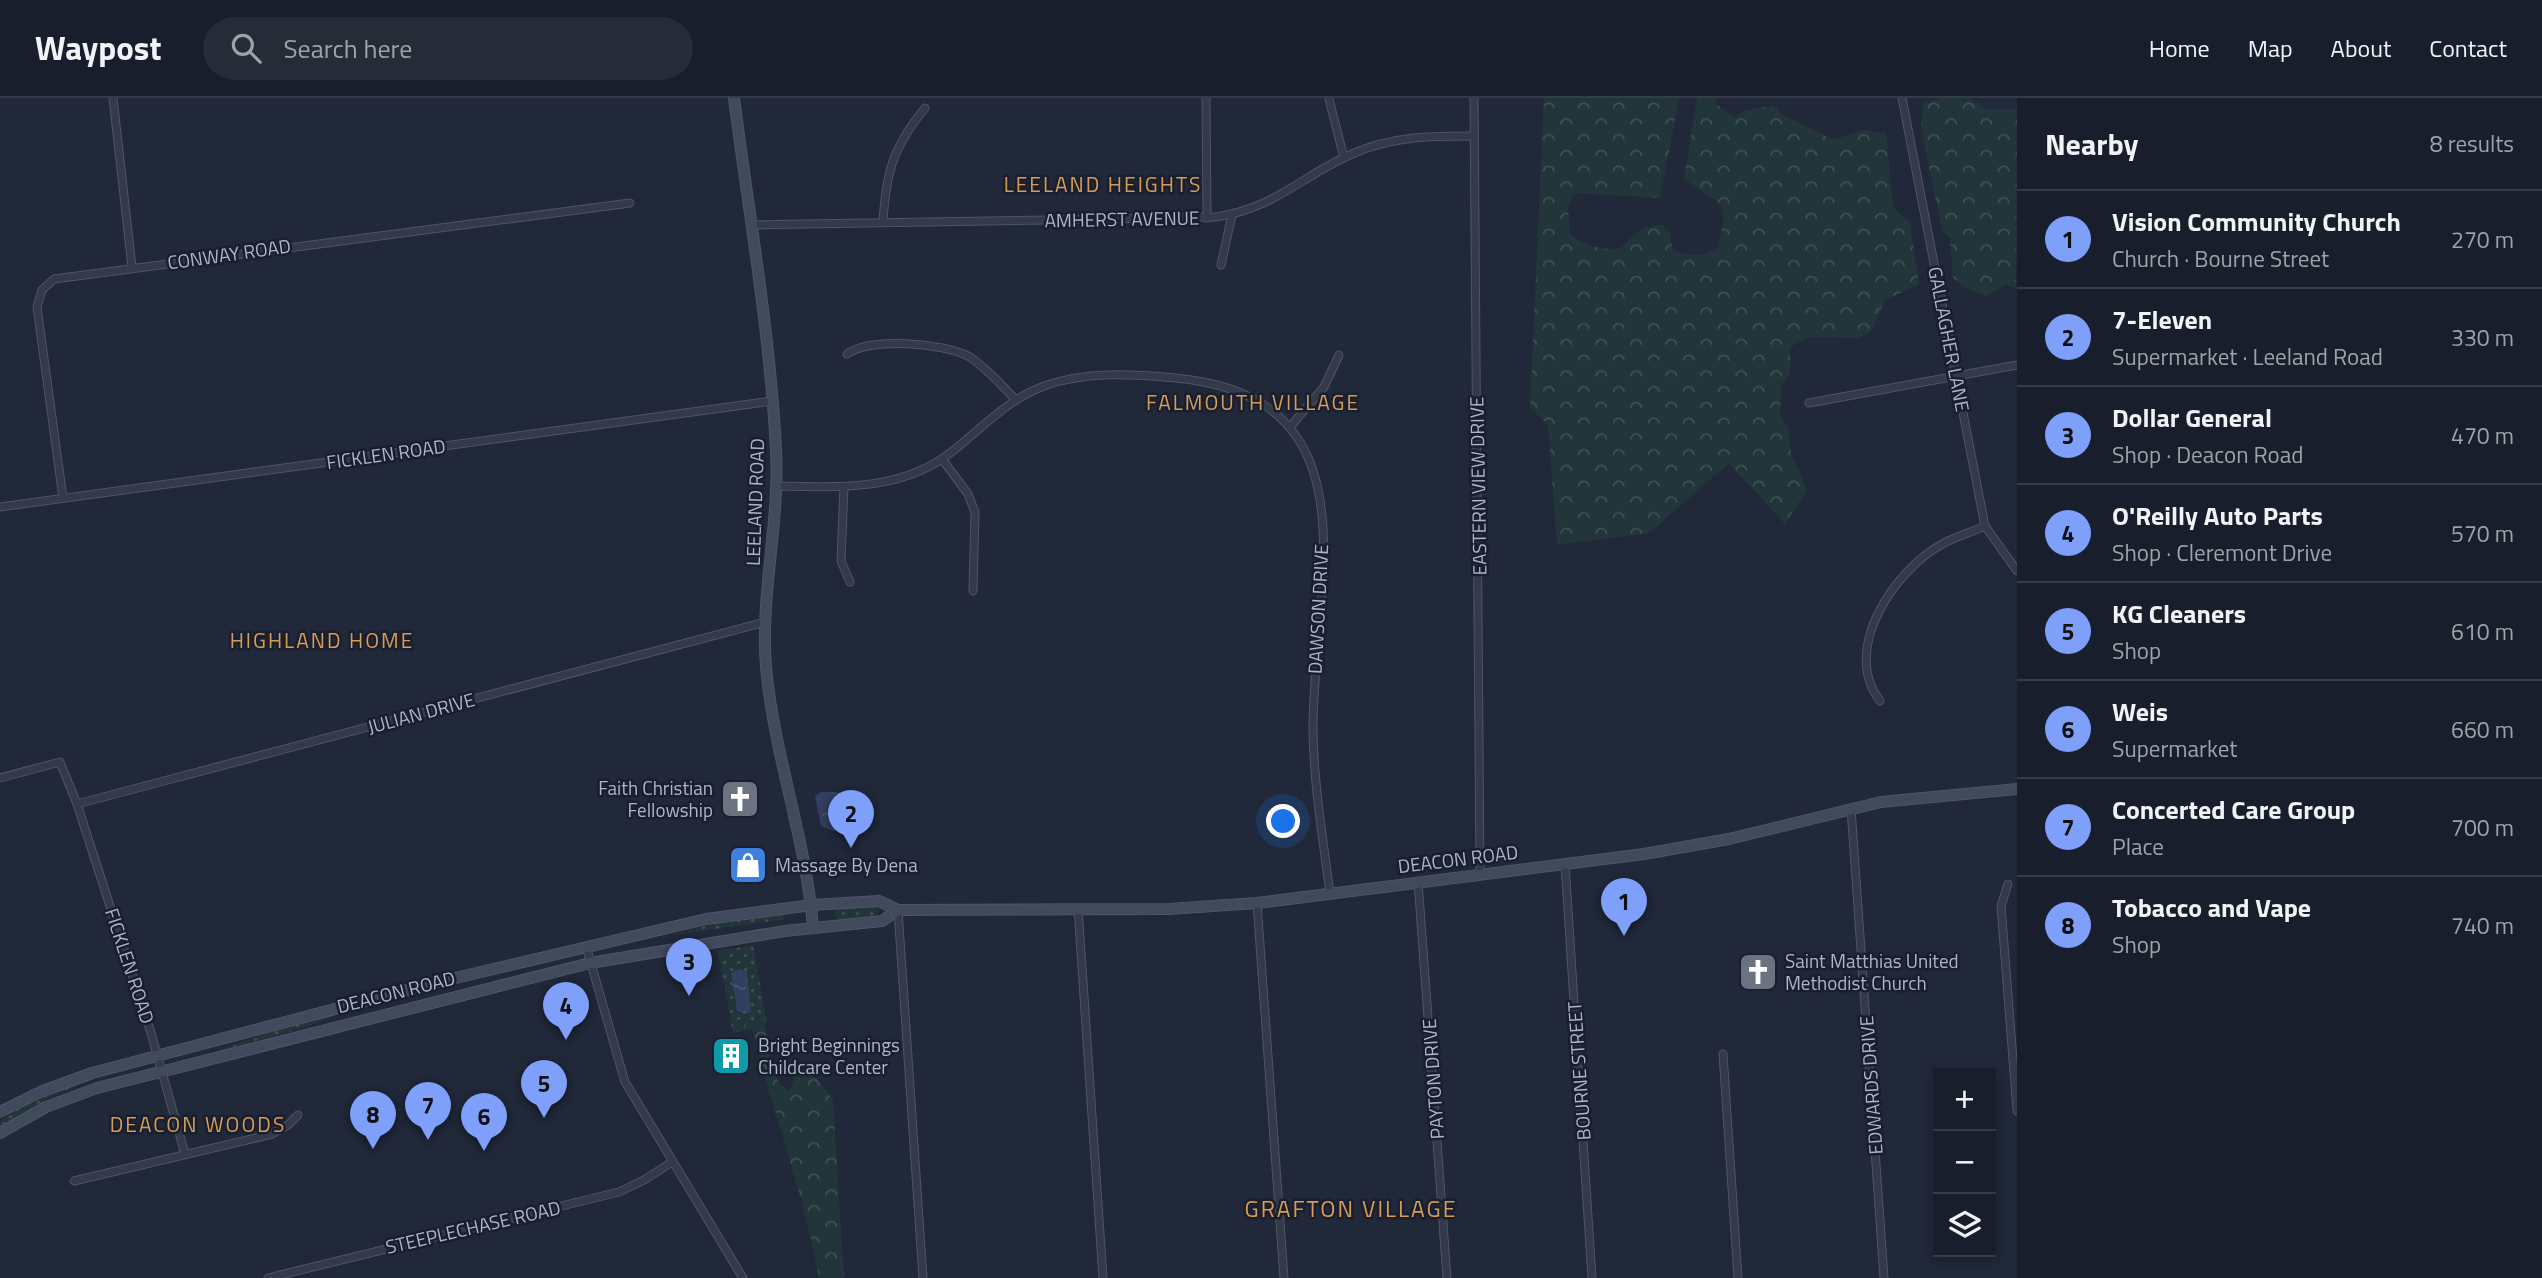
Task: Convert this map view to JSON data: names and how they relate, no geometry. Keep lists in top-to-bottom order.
{
  "streets": {
    "main road": ["LEELAND ROAD", "DEACON ROAD"],
    "street": [
      "AMHERST AVENUE",
      "CONWAY ROAD",
      "GALLAGHER LANE",
      "FICKLEN ROAD",
      "EASTERN VIEW DRIVE",
      "DAWSON DRIVE",
      "JULIAN DRIVE",
      "BOURNE STREET",
      "PAYTON DRIVE",
      "EDWARDS DRIVE",
      "STEEPLECHASE ROAD"
    ]
  },
  "crossings": [
    ["AMHERST AVENUE", "EASTERN VIEW DRIVE"],
    ["AMHERST AVENUE", "LEELAND ROAD"],
    ["CONWAY ROAD", "FICKLEN ROAD"],
    ["FICKLEN ROAD", "LEELAND ROAD"],
    ["FICKLEN ROAD", "JULIAN DRIVE"],
    ["FICKLEN ROAD", "DEACON ROAD"],
    ["EASTERN VIEW DRIVE", "DEACON ROAD"],
    ["LEELAND ROAD", "DAWSON DRIVE"],
    ["LEELAND ROAD", "JULIAN DRIVE"],
    ["LEELAND ROAD", "DEACON ROAD"],
    ["DAWSON DRIVE", "DEACON ROAD"],
    ["DEACON ROAD", "BOURNE STREET"],
    ["DEACON ROAD", "PAYTON DRIVE"],
    ["DEACON ROAD", "EDWARDS DRIVE"]
  ],
  "districts": [
    "LEELAND HEIGHTS",
    "FALMOUTH VILLAGE",
    "HIGHLAND HOME",
    "DEACON WOODS",
    "GRAFTON VILLAGE"
  ],
  "places": {
    "church": ["Faith Christian Fellowship", "Saint Matthias United Methodist Church"],
    "shop": ["Massage By Dena"],
    "building": ["Bright Beginnings Childcare Center"]
  },
  "page": {
    "header": "Waypost",
    "search": "Search here",
    "nav": [
      "Home",
      "Map",
      "About",
      "Contact"
    ],
    "heading": ["Nearby", "8 results"],
    "list": [
      {
        "mark": "1",
        "name": "Vision Community Church",
        "note": "Church · Bourne Street",
        "value": "270 m"
      },
      {
        "mark": "2",
        "name": "7-Eleven",
        "note": "Supermarket · Leeland Road",
        "value": "330 m"
      },
      {
        "mark": "3",
        "name": "Dollar General",
        "note": "Shop · Deacon Road",
        "value": "470 m"
      },
      {
        "mark": "4",
        "name": "O'Reilly Auto Parts",
        "note": "Shop · Cleremont Drive",
        "value": "570 m"
      },
      {
        "mark": "5",
        "name": "KG Cleaners",
        "note": "Shop",
        "value": "610 m"
      },
      {
        "mark": "6",
        "name": "Weis",
        "note": "Supermarket",
        "value": "660 m"
      },
      {
        "mark": "7",
        "name": "Concerted Care Group",
        "note": "Place",
        "value": "700 m"
      },
      {
        "mark": "8",
        "name": "Tobacco and Vape",
        "note": "Shop",
        "value": "740 m"
      }
    ],
    "pins": [
      "2",
      "1",
      "3",
      "4",
      "5",
      "7",
      "8",
      "6"
    ],
    "map_buttons": ["+", "−"]
  }
}
